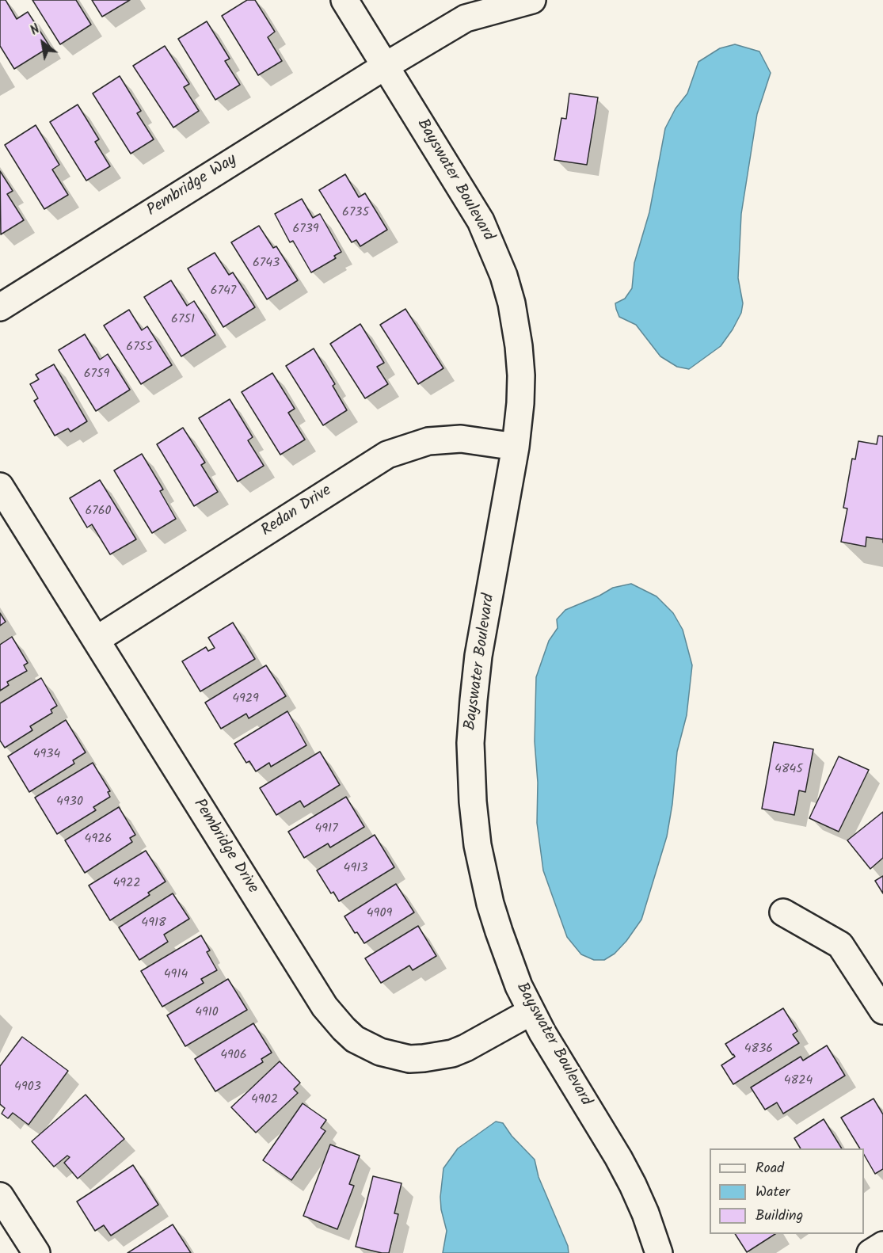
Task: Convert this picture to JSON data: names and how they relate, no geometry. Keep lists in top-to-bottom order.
{
  "streets": {
    "street": [
      "Bayswater Boulevard",
      "Pembridge Way",
      "Redan Drive",
      "Pembridge Drive"
    ]
  },
  "crossings": [
    ["Bayswater Boulevard", "Pembridge Way"],
    ["Bayswater Boulevard", "Redan Drive"],
    ["Bayswater Boulevard", "Pembridge Drive"],
    ["Redan Drive", "Pembridge Drive"]
  ],
  "house_numbers": [
    "6735",
    "6739",
    "6743",
    "6747",
    "6751",
    "6755",
    "6759",
    "6760",
    "4929",
    "4934",
    "4845",
    "4930",
    "4917",
    "4926",
    "4913",
    "4922",
    "4909",
    "4918",
    "4914",
    "4910",
    "4836",
    "4906",
    "4824",
    "4903",
    "4902"
  ],
  "legend": ["Road", "Water", "Building"],
  "north": "top left"
}
